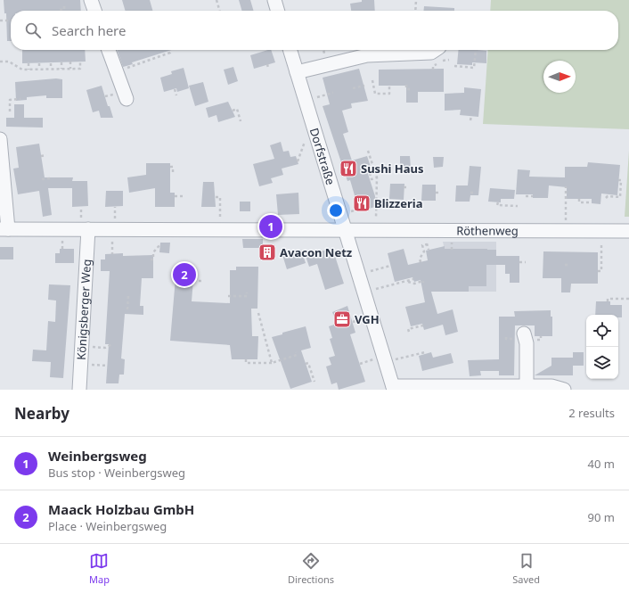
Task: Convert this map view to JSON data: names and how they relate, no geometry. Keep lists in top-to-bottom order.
{
  "streets": {
    "street": ["Dorfstraße", "Röthenweg", "Königsberger Weg"]
  },
  "crossings": [
    ["Dorfstraße", "Röthenweg"],
    ["Röthenweg", "Königsberger Weg"]
  ],
  "places": {
    "restaurant": ["Sushi Haus", "Blizzeria"],
    "building": ["Avacon Netz"],
    "office": ["VGH"]
  },
  "north": "right",
  "page": {
    "search": "Search here",
    "pins": ["1", "2"],
    "heading": ["Nearby", "2 results"],
    "list": [
      {
        "mark": "1",
        "name": "Weinbergsweg",
        "note": "Bus stop · Weinbergsweg",
        "value": "40 m"
      },
      {
        "mark": "2",
        "name": "Maack Holzbau GmbH",
        "note": "Place · Weinbergsweg",
        "value": "90 m"
      }
    ],
    "nav": ["Map", "Directions", "Saved"]
  }
}
